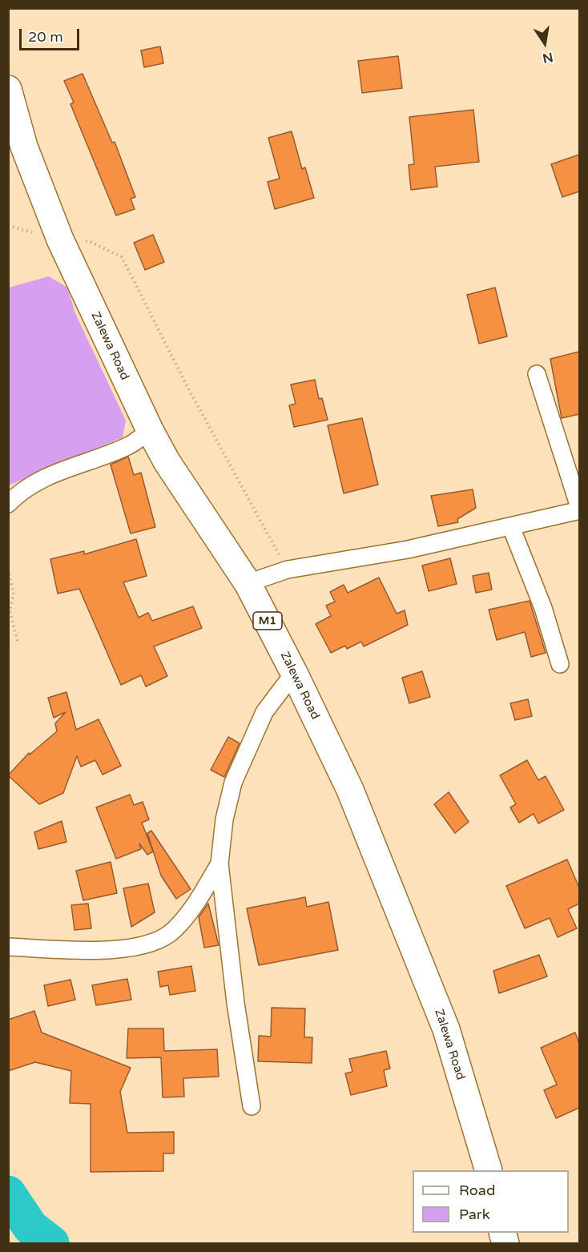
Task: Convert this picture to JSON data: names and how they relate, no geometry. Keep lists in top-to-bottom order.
{
  "streets": {
    "highway": ["Zalewa Road", "M1"]
  },
  "legend": ["Road", "Park"],
  "scale_bar": "20 m",
  "north": "bottom"
}
